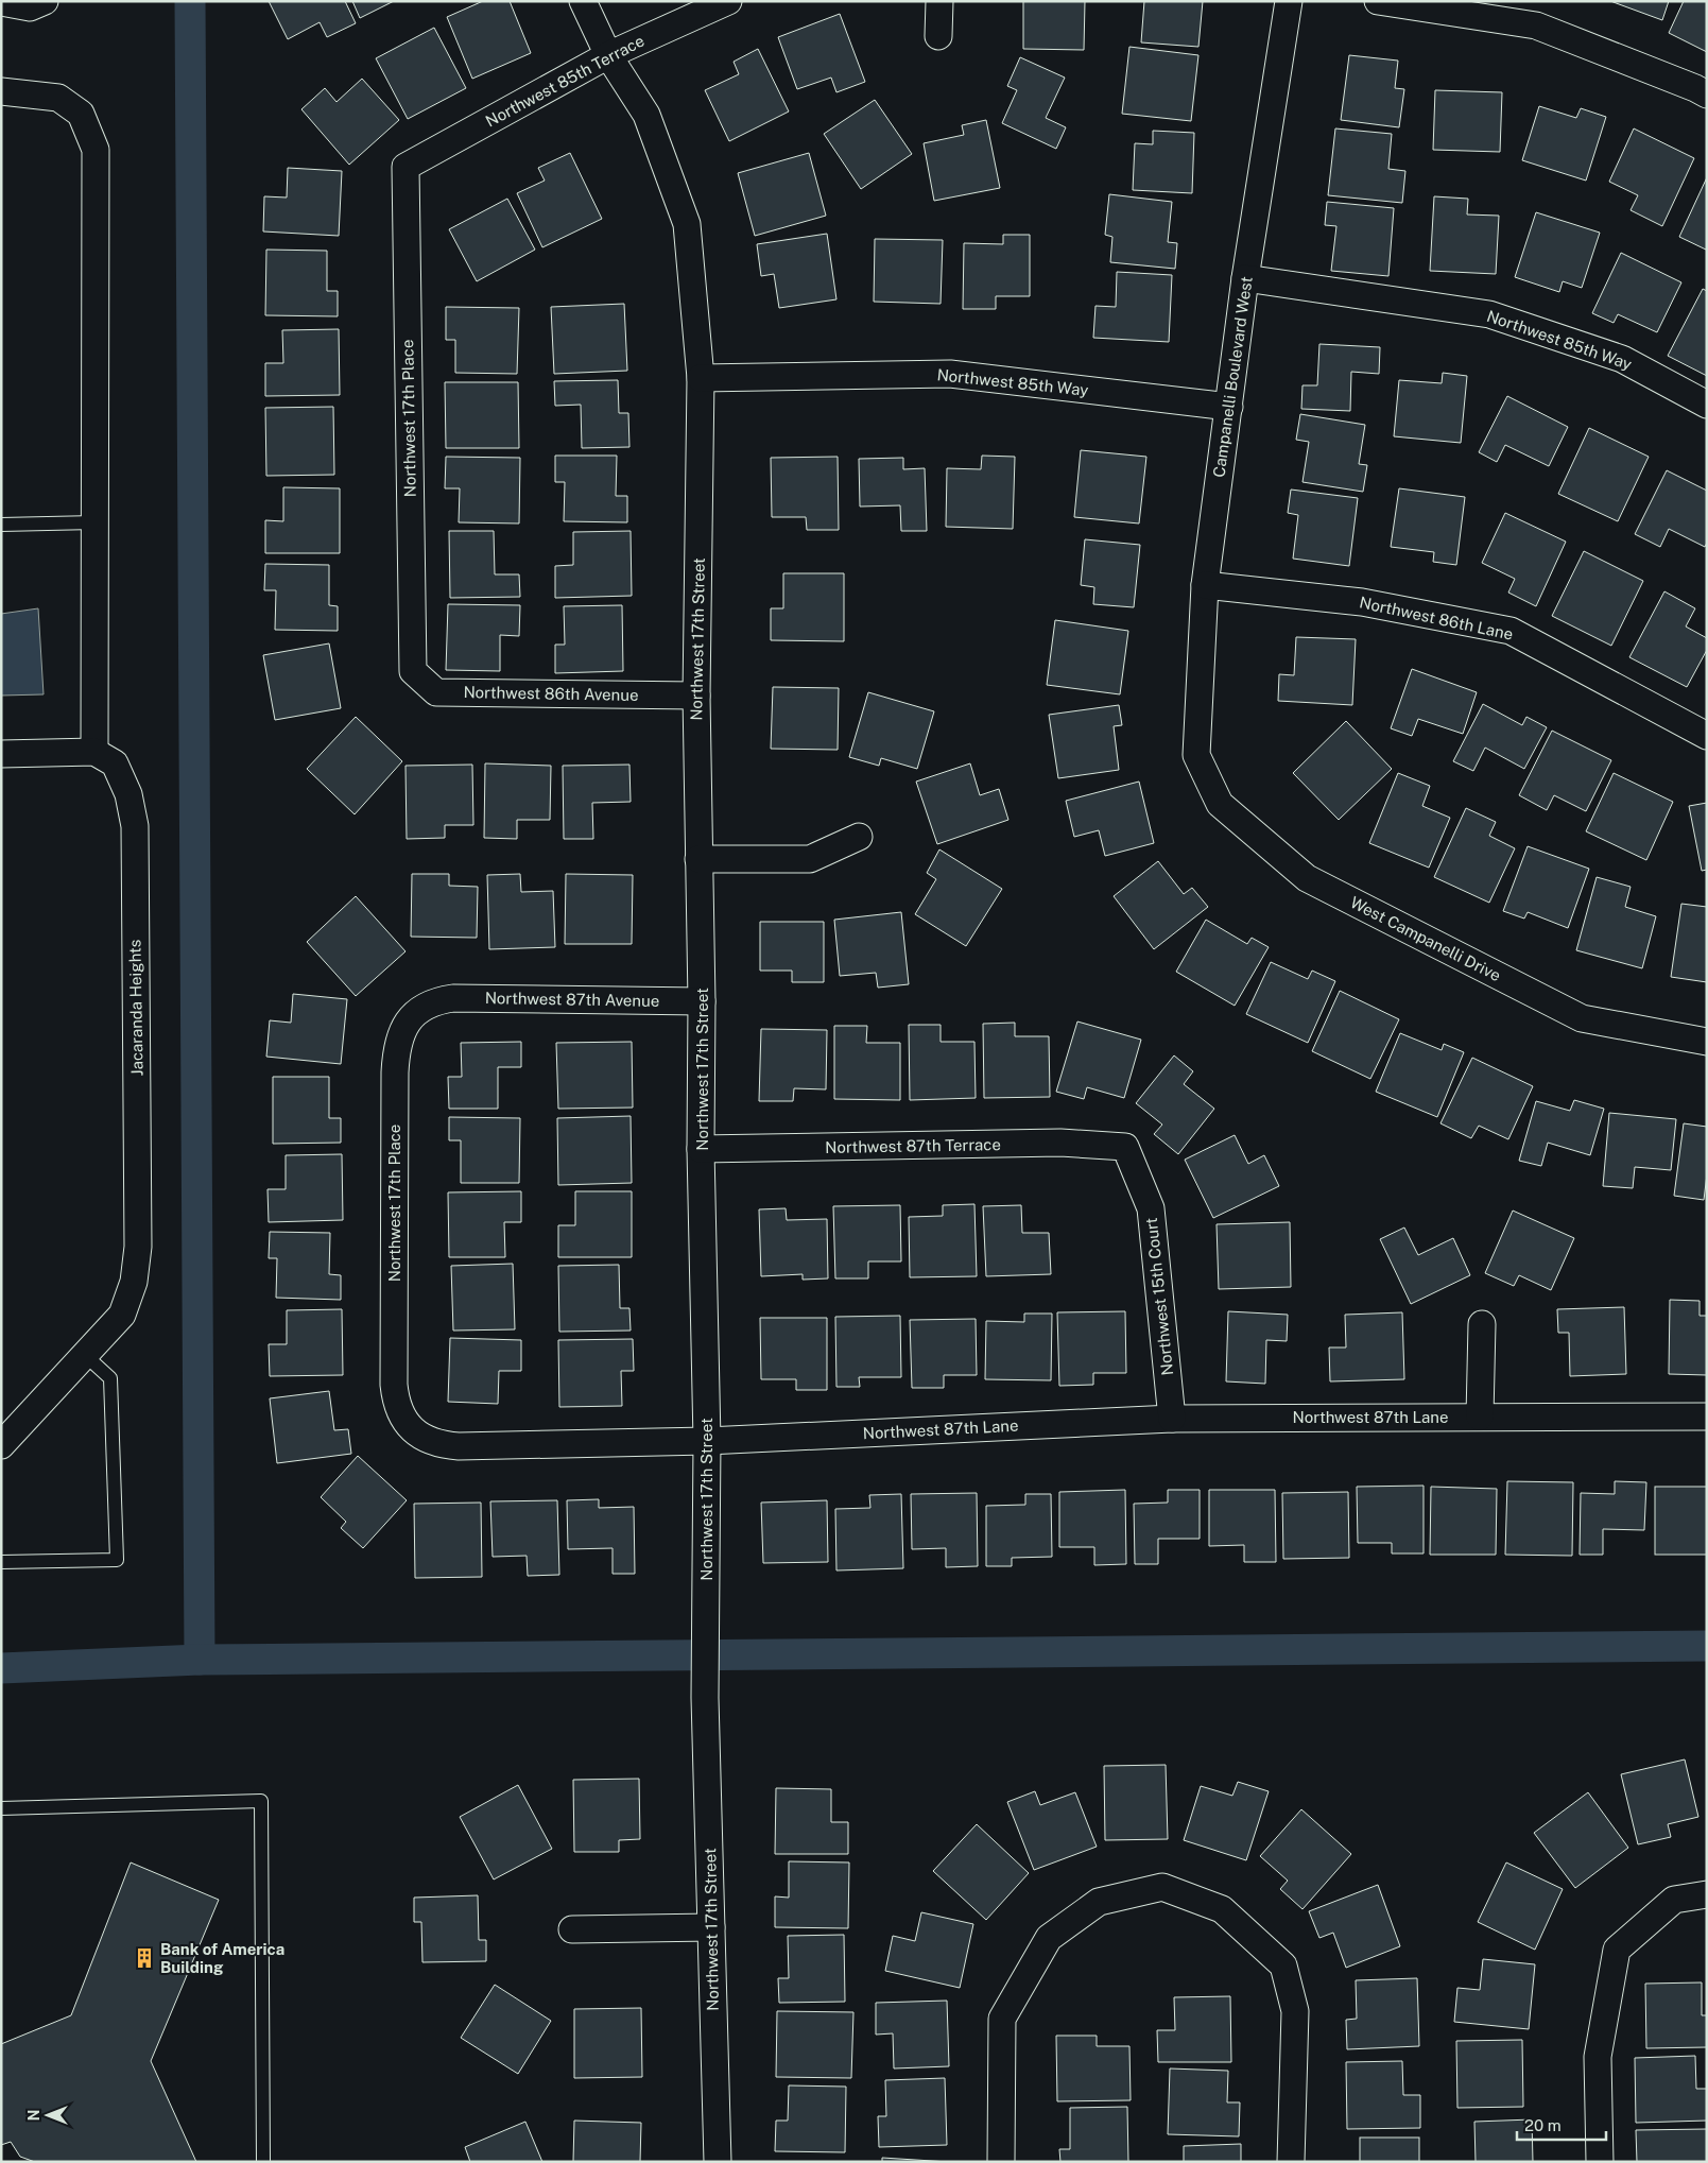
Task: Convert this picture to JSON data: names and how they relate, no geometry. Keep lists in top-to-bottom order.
{
  "streets": {
    "street": [
      "Northwest 85th Terrace",
      "Northwest 85th Way",
      "Campanelli Boulevard West",
      "Northwest 17th Place",
      "Northwest 86th Lane",
      "Northwest 17th Street",
      "Northwest 86th Avenue",
      "West Campanelli Drive",
      "Northwest 87th Avenue",
      "Jacaranda Heights",
      "Northwest 87th Terrace",
      "Northwest 15th Court",
      "Northwest 87th Lane"
    ]
  },
  "crossings": [
    ["Northwest 85th Terrace", "Northwest 17th Place"],
    ["Northwest 85th Terrace", "Northwest 17th Street"],
    ["Northwest 85th Way", "Campanelli Boulevard West"],
    ["Northwest 85th Way", "Northwest 17th Street"],
    ["Campanelli Boulevard West", "Northwest 86th Lane"],
    ["Campanelli Boulevard West", "West Campanelli Drive"],
    ["Northwest 17th Place", "Northwest 86th Avenue"],
    ["Northwest 17th Place", "Northwest 87th Avenue"],
    ["Northwest 17th Place", "Northwest 87th Lane"],
    ["Northwest 17th Street", "Northwest 86th Avenue"],
    ["Northwest 17th Street", "Northwest 87th Avenue"],
    ["Northwest 17th Street", "Northwest 87th Terrace"],
    ["Northwest 17th Street", "Northwest 87th Lane"],
    ["Northwest 87th Terrace", "Northwest 15th Court"],
    ["Northwest 15th Court", "Northwest 87th Lane"]
  ],
  "places": {
    "building": ["Bank of America Building"]
  },
  "scale_bar": "20 m",
  "north": "left"
}
